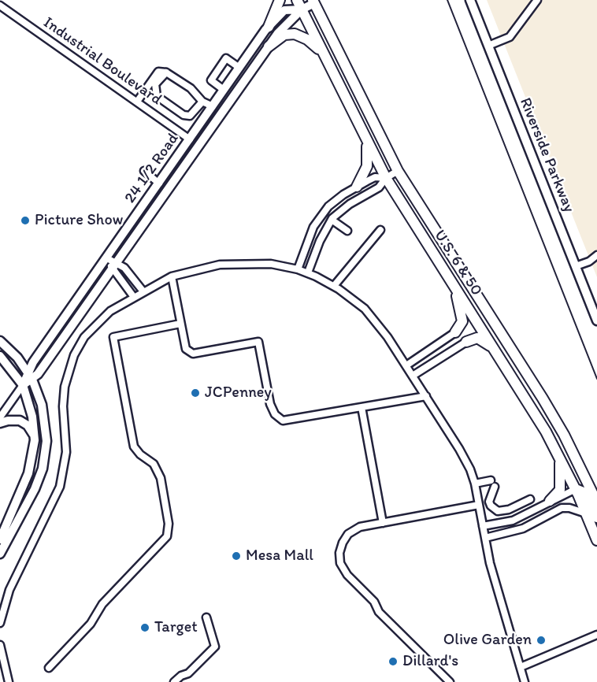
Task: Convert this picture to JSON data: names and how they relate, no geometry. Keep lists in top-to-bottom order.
{
  "streets": {
    "highway": ["U.S. 6 & 50"],
    "main road": ["Riverside Parkway", "24 1/2 Road"],
    "street": ["Industrial Boulevard"]
  },
  "crossings": [
    ["Industrial Boulevard", "24 1/2 Road"],
    ["24 1/2 Road", "U.S. 6 & 50"]
  ],
  "places": [
    "Picture Show",
    "JCPenney",
    "Mesa Mall",
    "Target",
    "Olive Garden",
    "Dillard's"
  ]
}
